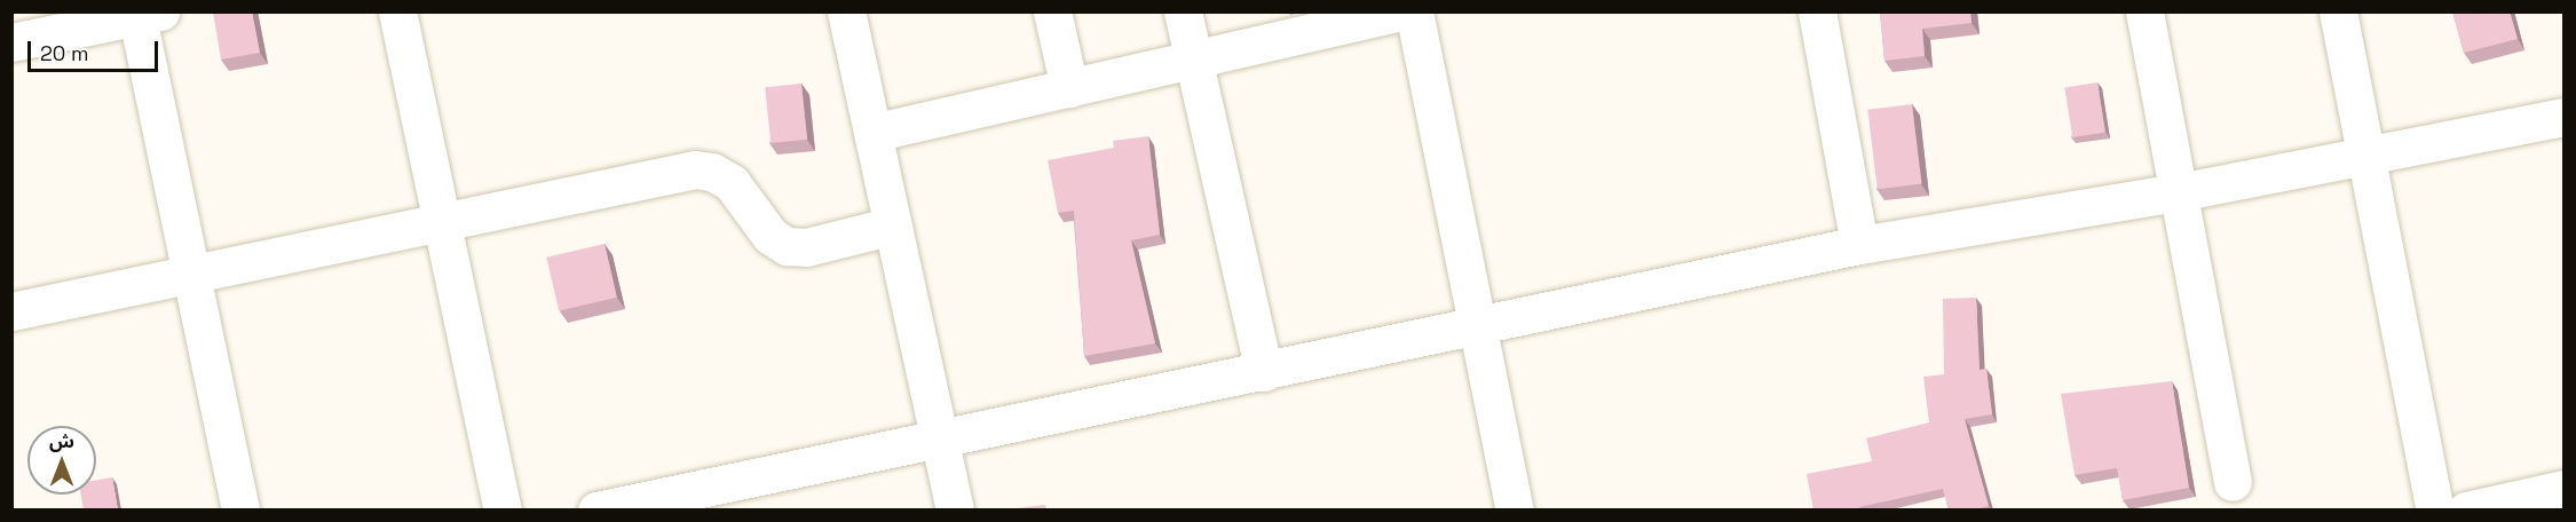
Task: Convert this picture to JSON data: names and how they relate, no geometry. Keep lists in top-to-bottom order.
{
  "scale_bar": "20 m",
  "north": "top"
}
